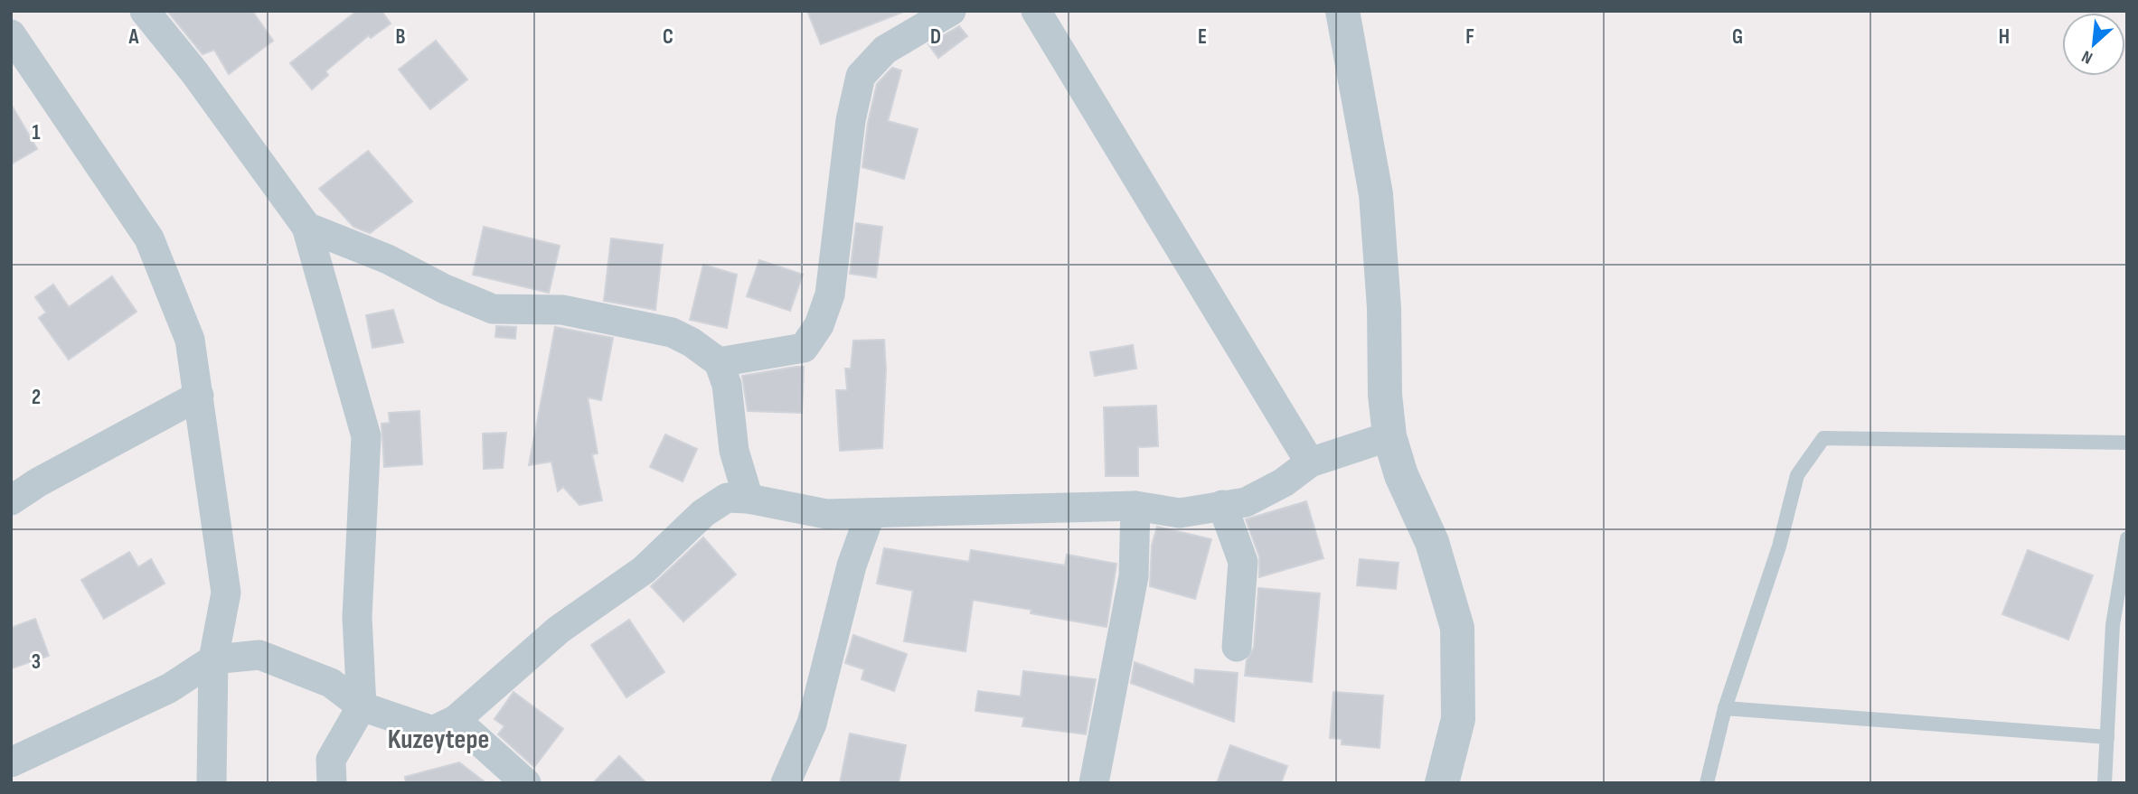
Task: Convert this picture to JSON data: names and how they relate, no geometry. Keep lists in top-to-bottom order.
{
  "districts": ["Kuzeytepe"],
  "north": "bottom left",
  "grid": {
    "columns": [
      "A",
      "B",
      "C",
      "D",
      "E",
      "F",
      "G",
      "H"
    ],
    "rows": ["1", "2", "3"]
  }
}
